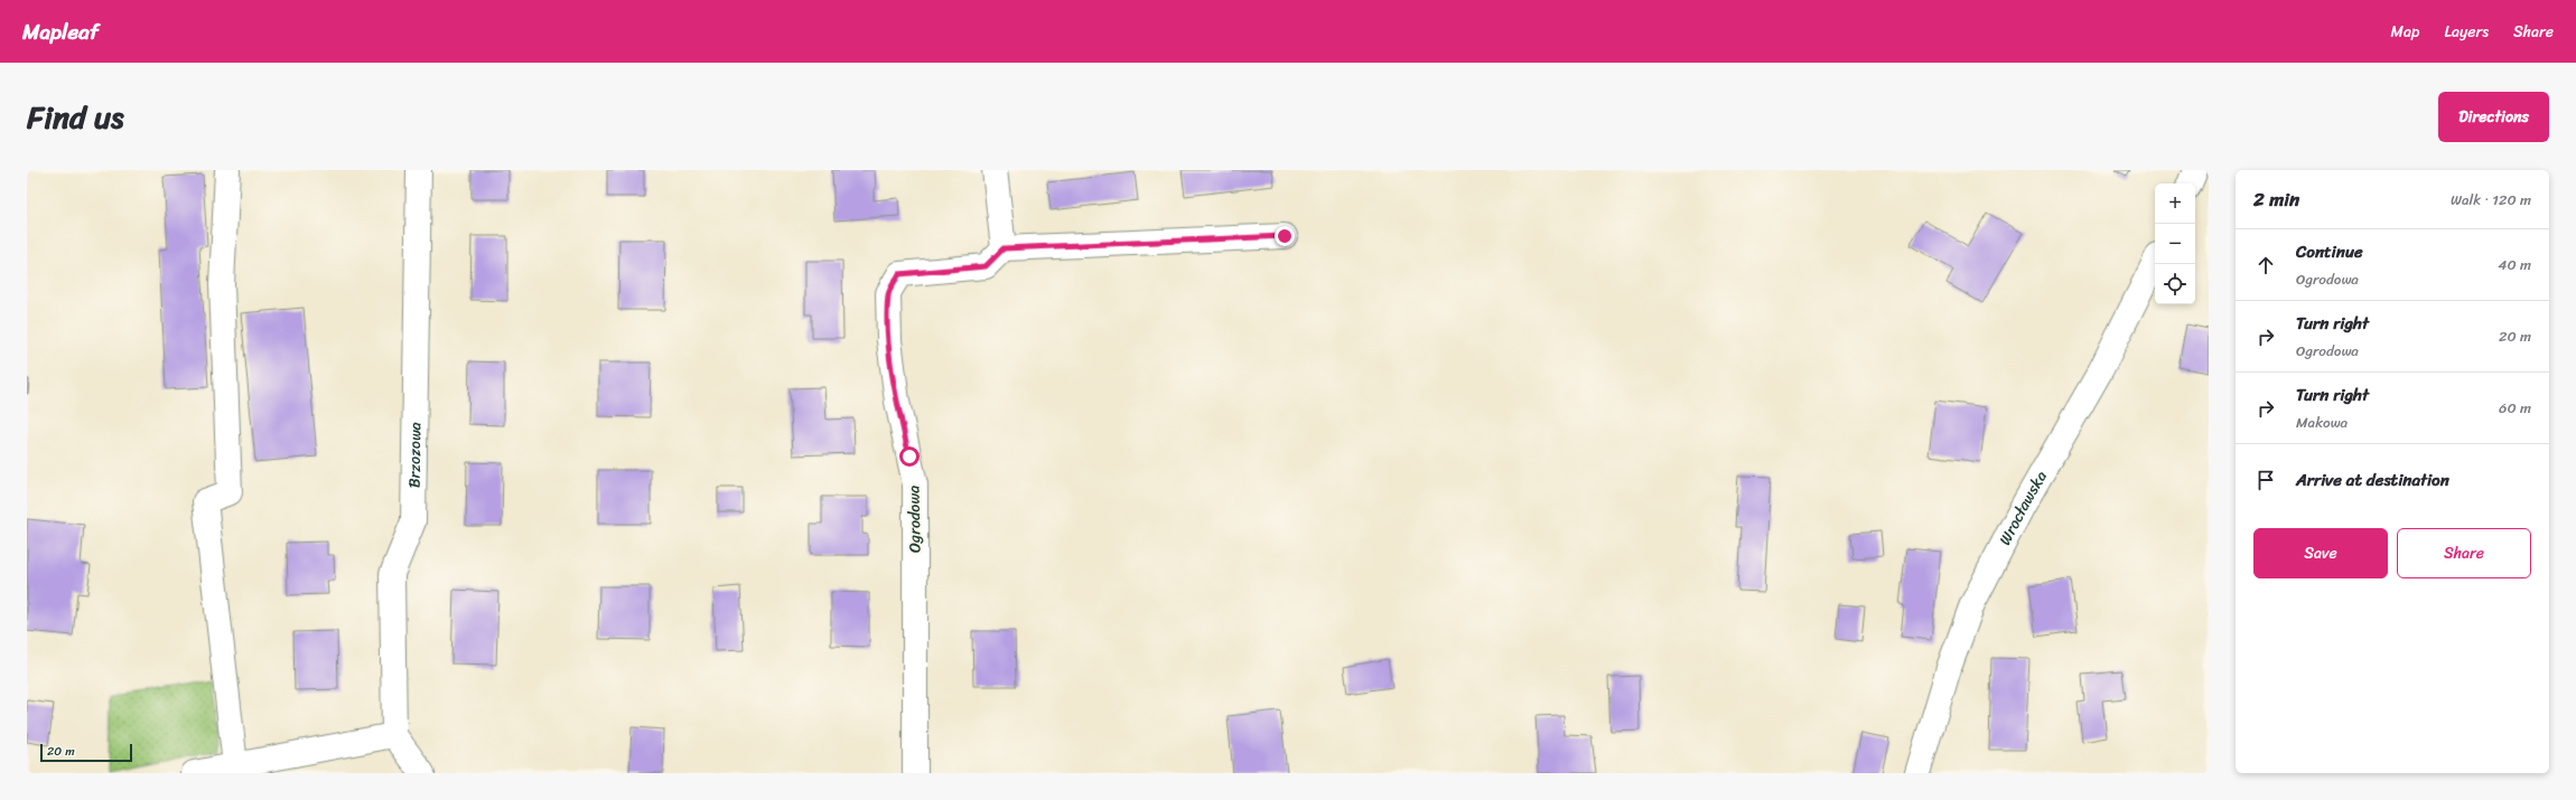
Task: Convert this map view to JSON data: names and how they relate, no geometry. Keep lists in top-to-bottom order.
{
  "streets": {
    "street": ["Brzozowa", "Wrocławska", "Ogrodowa"]
  },
  "scale_bar": "20 m",
  "page": {
    "header": "Mapleaf",
    "nav": ["Map", "Layers", "Share"],
    "title": "Find us",
    "buttons": [
      "Directions",
      ["Save", "Share"]
    ],
    "heading": ["2 min", "Walk · 120 m"],
    "map_buttons": ["+", "−"],
    "list": [
      ["Continue", "Ogrodowa", "40 m"],
      ["Turn right", "Ogrodowa", "20 m"],
      ["Turn right", "Makowa", "60 m"],
      "Arrive at destination"
    ],
    "scale": "20 m"
  }
}
